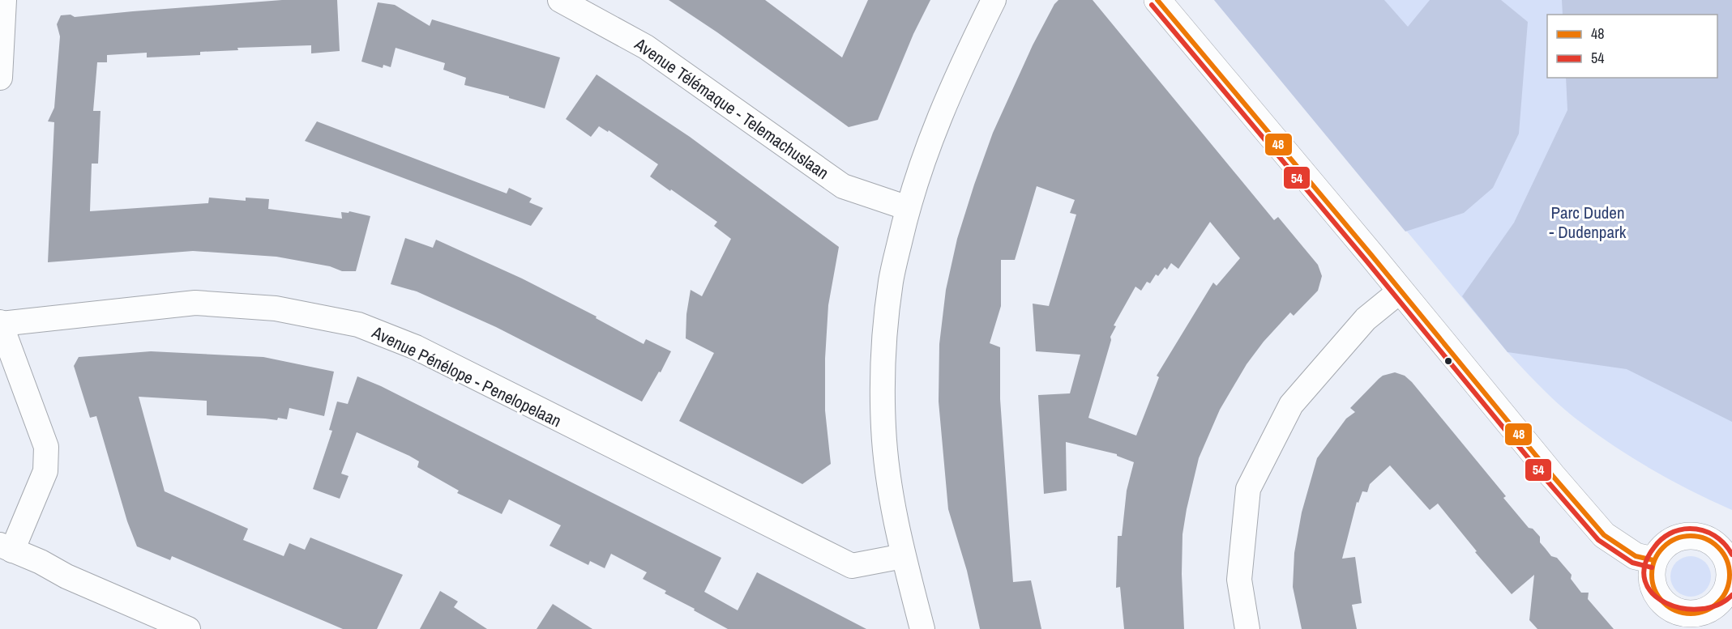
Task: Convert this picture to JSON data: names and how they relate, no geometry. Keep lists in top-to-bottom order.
{
  "streets": {
    "street": ["Avenue Télémaque - Telemachuslaan", "Avenue Pénélope - Penelopelaan"]
  },
  "parks": ["Parc Duden - Dudenpark"],
  "lines": ["transit line 48", "transit line 54"],
  "legend": ["48", "54"]
}
